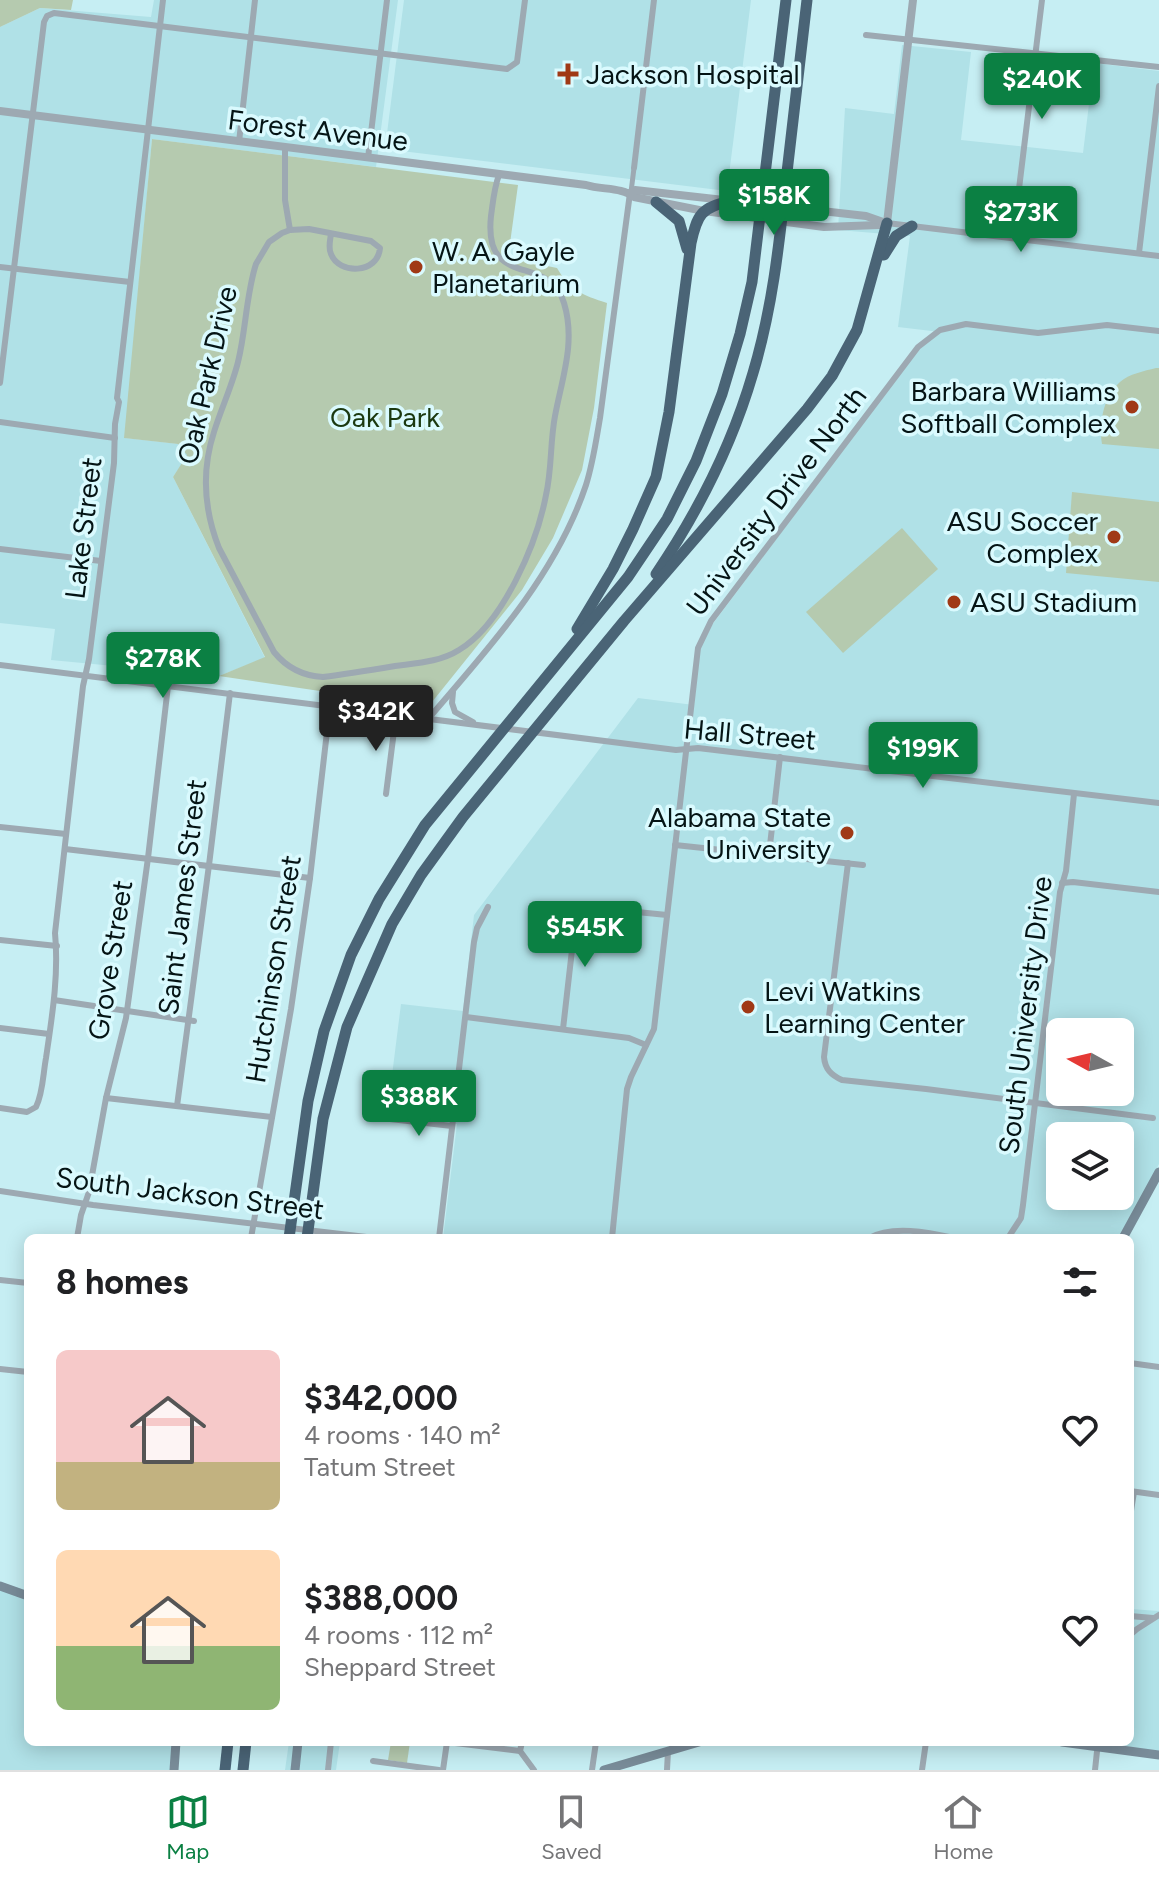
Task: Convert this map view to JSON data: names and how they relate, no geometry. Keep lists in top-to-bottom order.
{
  "streets": {
    "street": [
      "Forest Avenue",
      "Oak Park Drive",
      "University Drive North",
      "Lake Street",
      "Hall Street",
      "Saint James Street",
      "Grove Street",
      "Hutchinson Street",
      "South University Drive",
      "South Jackson Street"
    ]
  },
  "crossings": [
    ["Forest Avenue", "Oak Park Drive"],
    ["Forest Avenue", "Lake Street"],
    ["University Drive North", "Hall Street"],
    ["Lake Street", "Hall Street"],
    ["Hall Street", "Saint James Street"],
    ["Hall Street", "Grove Street"],
    ["Hall Street", "Hutchinson Street"],
    ["Hall Street", "South University Drive"],
    ["Grove Street", "South Jackson Street"],
    ["Hutchinson Street", "South Jackson Street"]
  ],
  "parks": ["Oak Park"],
  "places": {
    "health": ["Jackson Hospital"],
    "other": [
      "W. A. Gayle Planetarium",
      "Barbara Williams Softball Complex",
      "ASU Soccer Complex",
      "ASU Stadium",
      "Alabama State University",
      "Levi Watkins Learning Center"
    ]
  },
  "north": "left",
  "page": {
    "price": [
      "$240K",
      "$158K",
      "$273K",
      "$278K",
      "$342K",
      "$199K",
      "$545K",
      "$388K"
    ],
    "heading": "8 homes",
    "list": [
      {
        "name": "$342,000",
        "note": "4 rooms · 140 m² · Tatum Street"
      },
      {
        "name": "$388,000",
        "note": "4 rooms · 112 m² · Sheppard Street"
      }
    ],
    "tabs": ["Map", "Saved", "Home"]
  }
}
